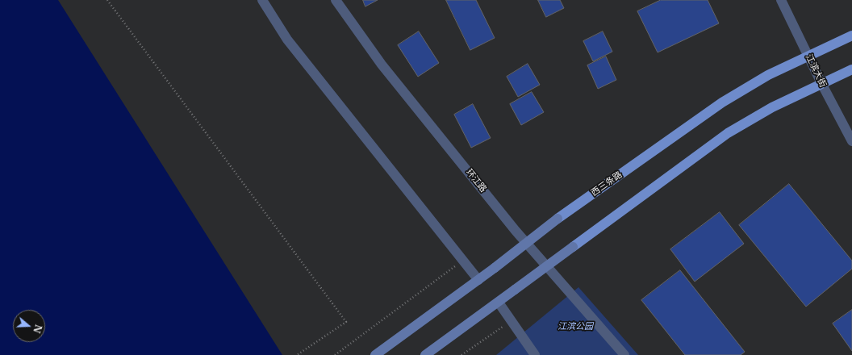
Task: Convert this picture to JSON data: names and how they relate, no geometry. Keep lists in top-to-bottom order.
{
  "streets": {
    "main road": ["西三条路"],
    "street": ["江滨大街", "环江路"]
  },
  "crossings": [
    ["江滨大街", "西三条路"]
  ],
  "parks": ["江滨公园"],
  "north": "right"
}
